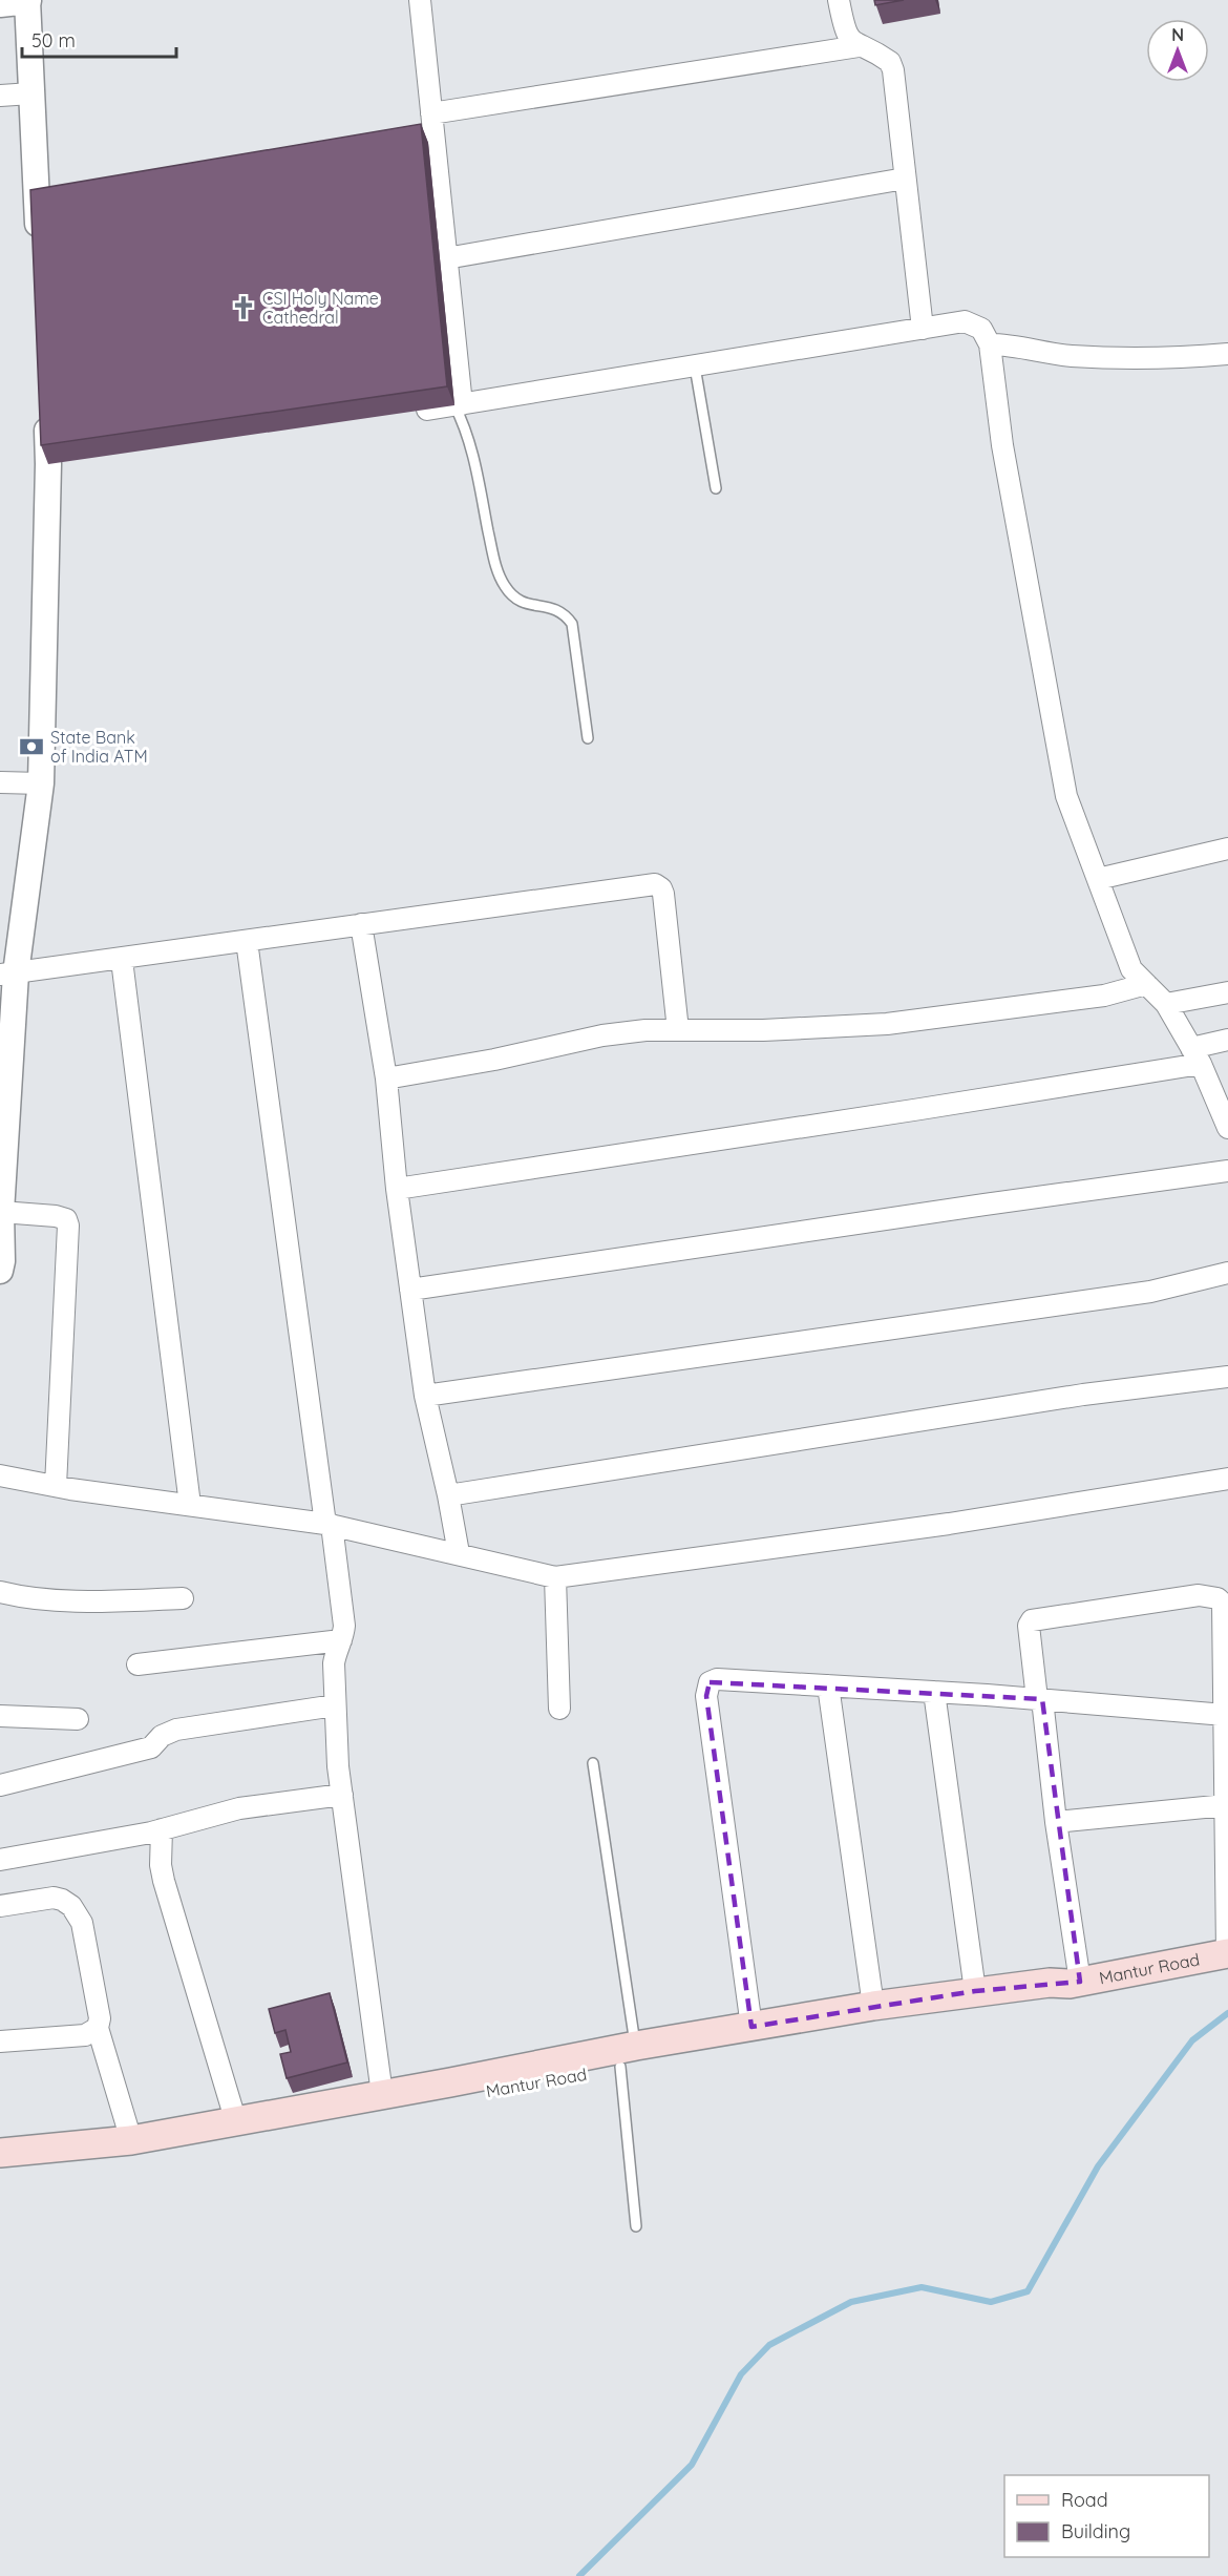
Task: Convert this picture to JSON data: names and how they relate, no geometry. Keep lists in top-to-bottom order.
{
  "streets": {
    "main road": ["Mantur Road"]
  },
  "places": {
    "church": ["CSI Holy Name Cathedral"],
    "bank": ["State Bank of India ATM"]
  },
  "legend": ["Road", "Building"],
  "scale_bar": "50 m",
  "north": "top"
}
